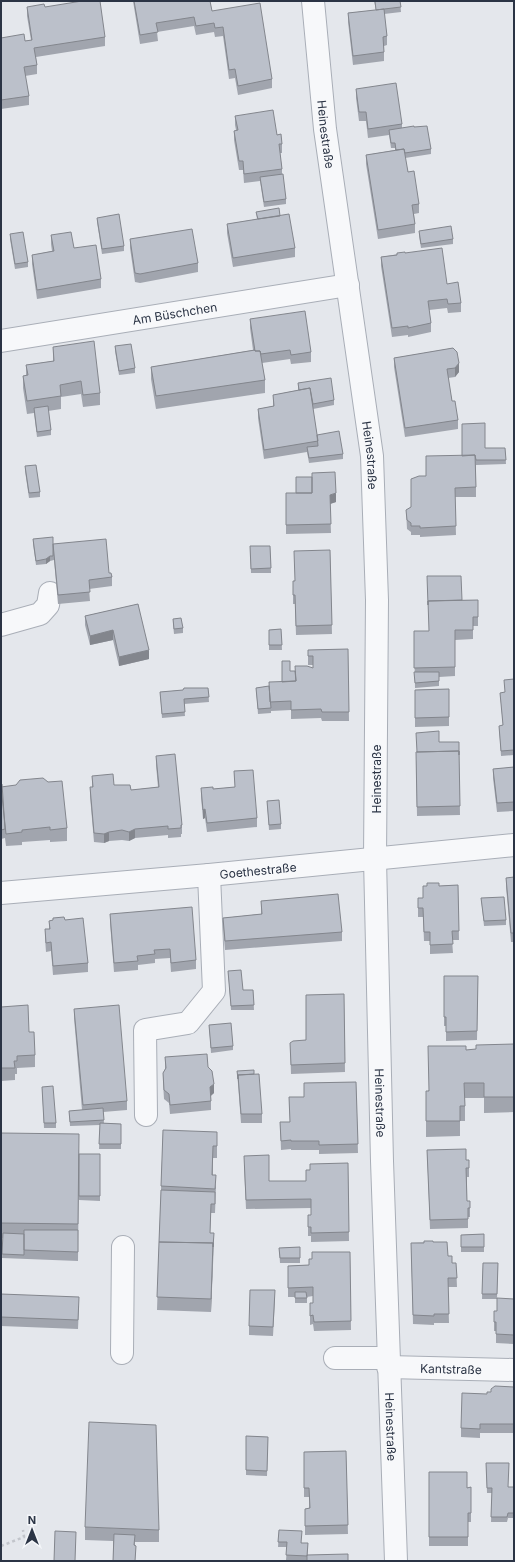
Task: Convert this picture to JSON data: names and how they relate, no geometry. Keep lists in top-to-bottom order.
{
  "streets": {
    "street": [
      "Heinestraße",
      "Am Büschchen",
      "Goethestraße",
      "Kantstraße"
    ]
  },
  "crossings": [
    ["Heinestraße", "Am Büschchen"],
    ["Heinestraße", "Goethestraße"],
    ["Heinestraße", "Kantstraße"]
  ],
  "north": "top"
}
